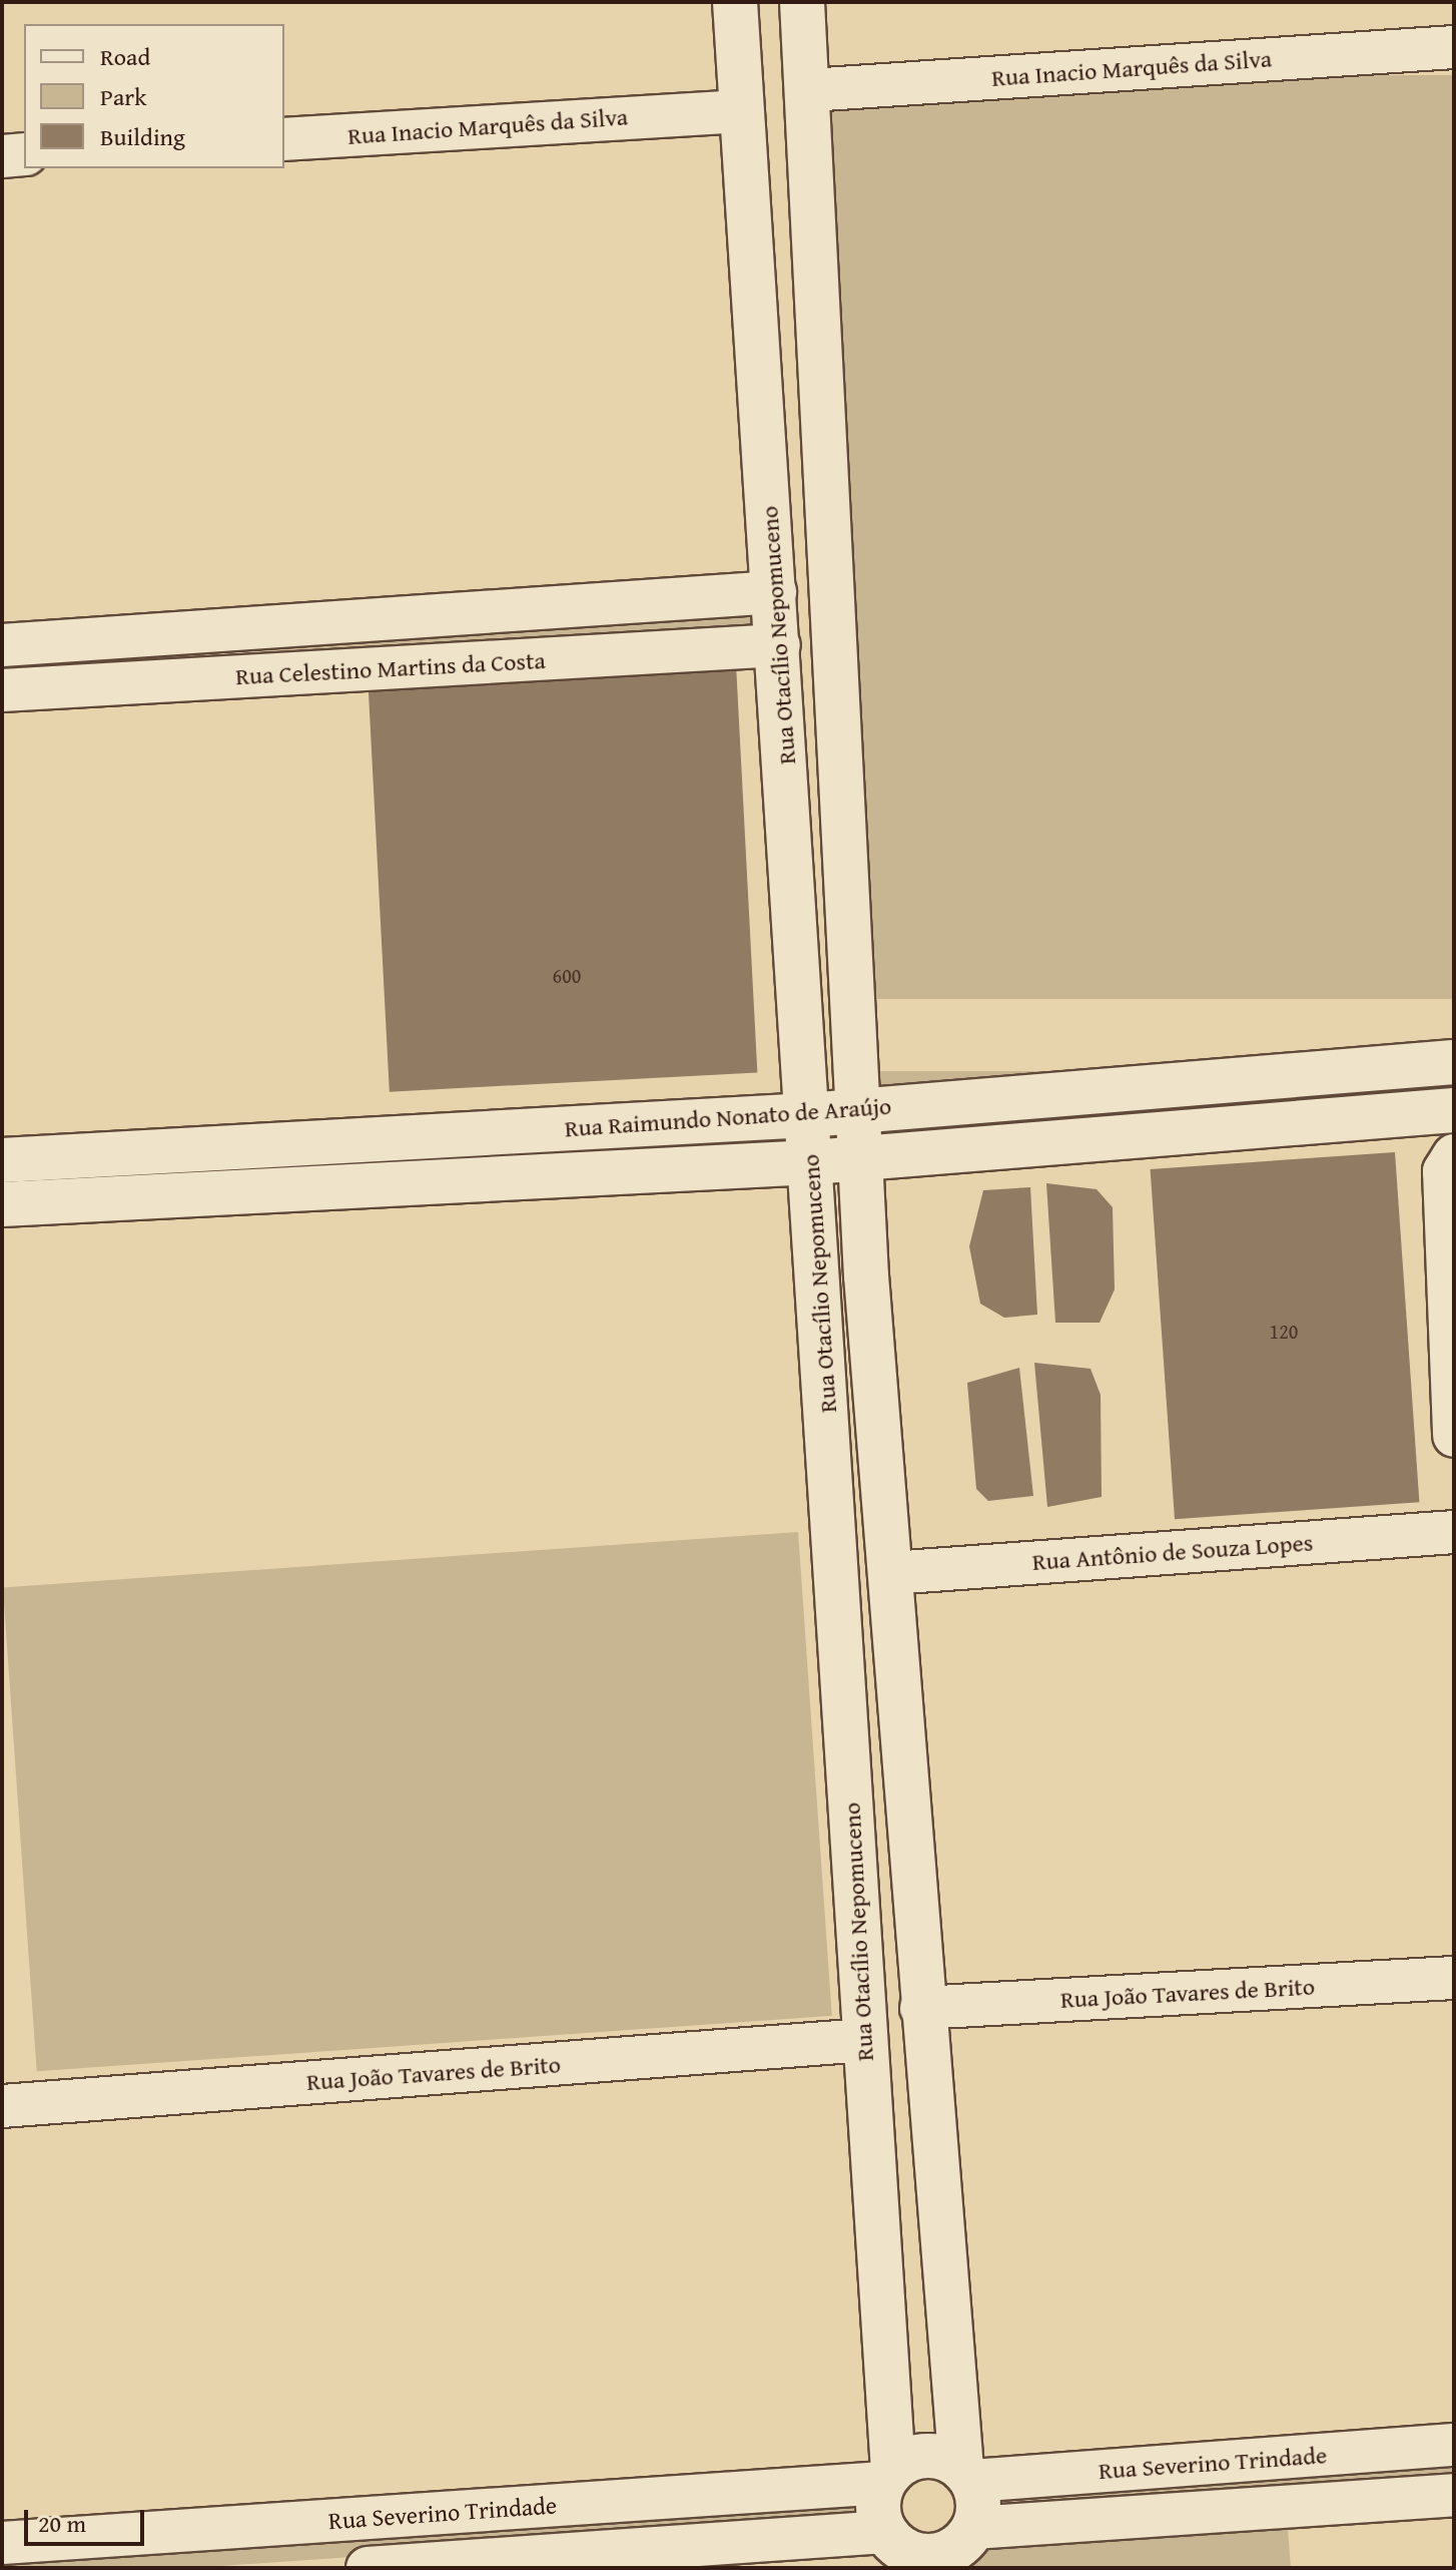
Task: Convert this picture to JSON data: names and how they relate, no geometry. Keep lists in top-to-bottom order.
{
  "streets": {
    "street": [
      "Rua Inacio Marquês da Silva",
      "Rua Otacílio Nepomuceno",
      "Rua Celestino Martins da Costa",
      "Rua Raimundo Nonato de Araújo",
      "Rua Antônio de Souza Lopes",
      "Rua João Tavares de Brito",
      "Rua Severino Trindade"
    ]
  },
  "crossings": [
    ["Rua Inacio Marquês da Silva", "Rua Otacílio Nepomuceno"],
    ["Rua Otacílio Nepomuceno", "Rua Celestino Martins da Costa"],
    ["Rua Otacílio Nepomuceno", "Rua Raimundo Nonato de Araújo"],
    ["Rua Otacílio Nepomuceno", "Rua Antônio de Souza Lopes"],
    ["Rua Otacílio Nepomuceno", "Rua João Tavares de Brito"],
    ["Rua Otacílio Nepomuceno", "Rua Severino Trindade"]
  ],
  "house_numbers": ["600", "120"],
  "legend": ["Road", "Park", "Building"],
  "scale_bar": "20 m"
}
